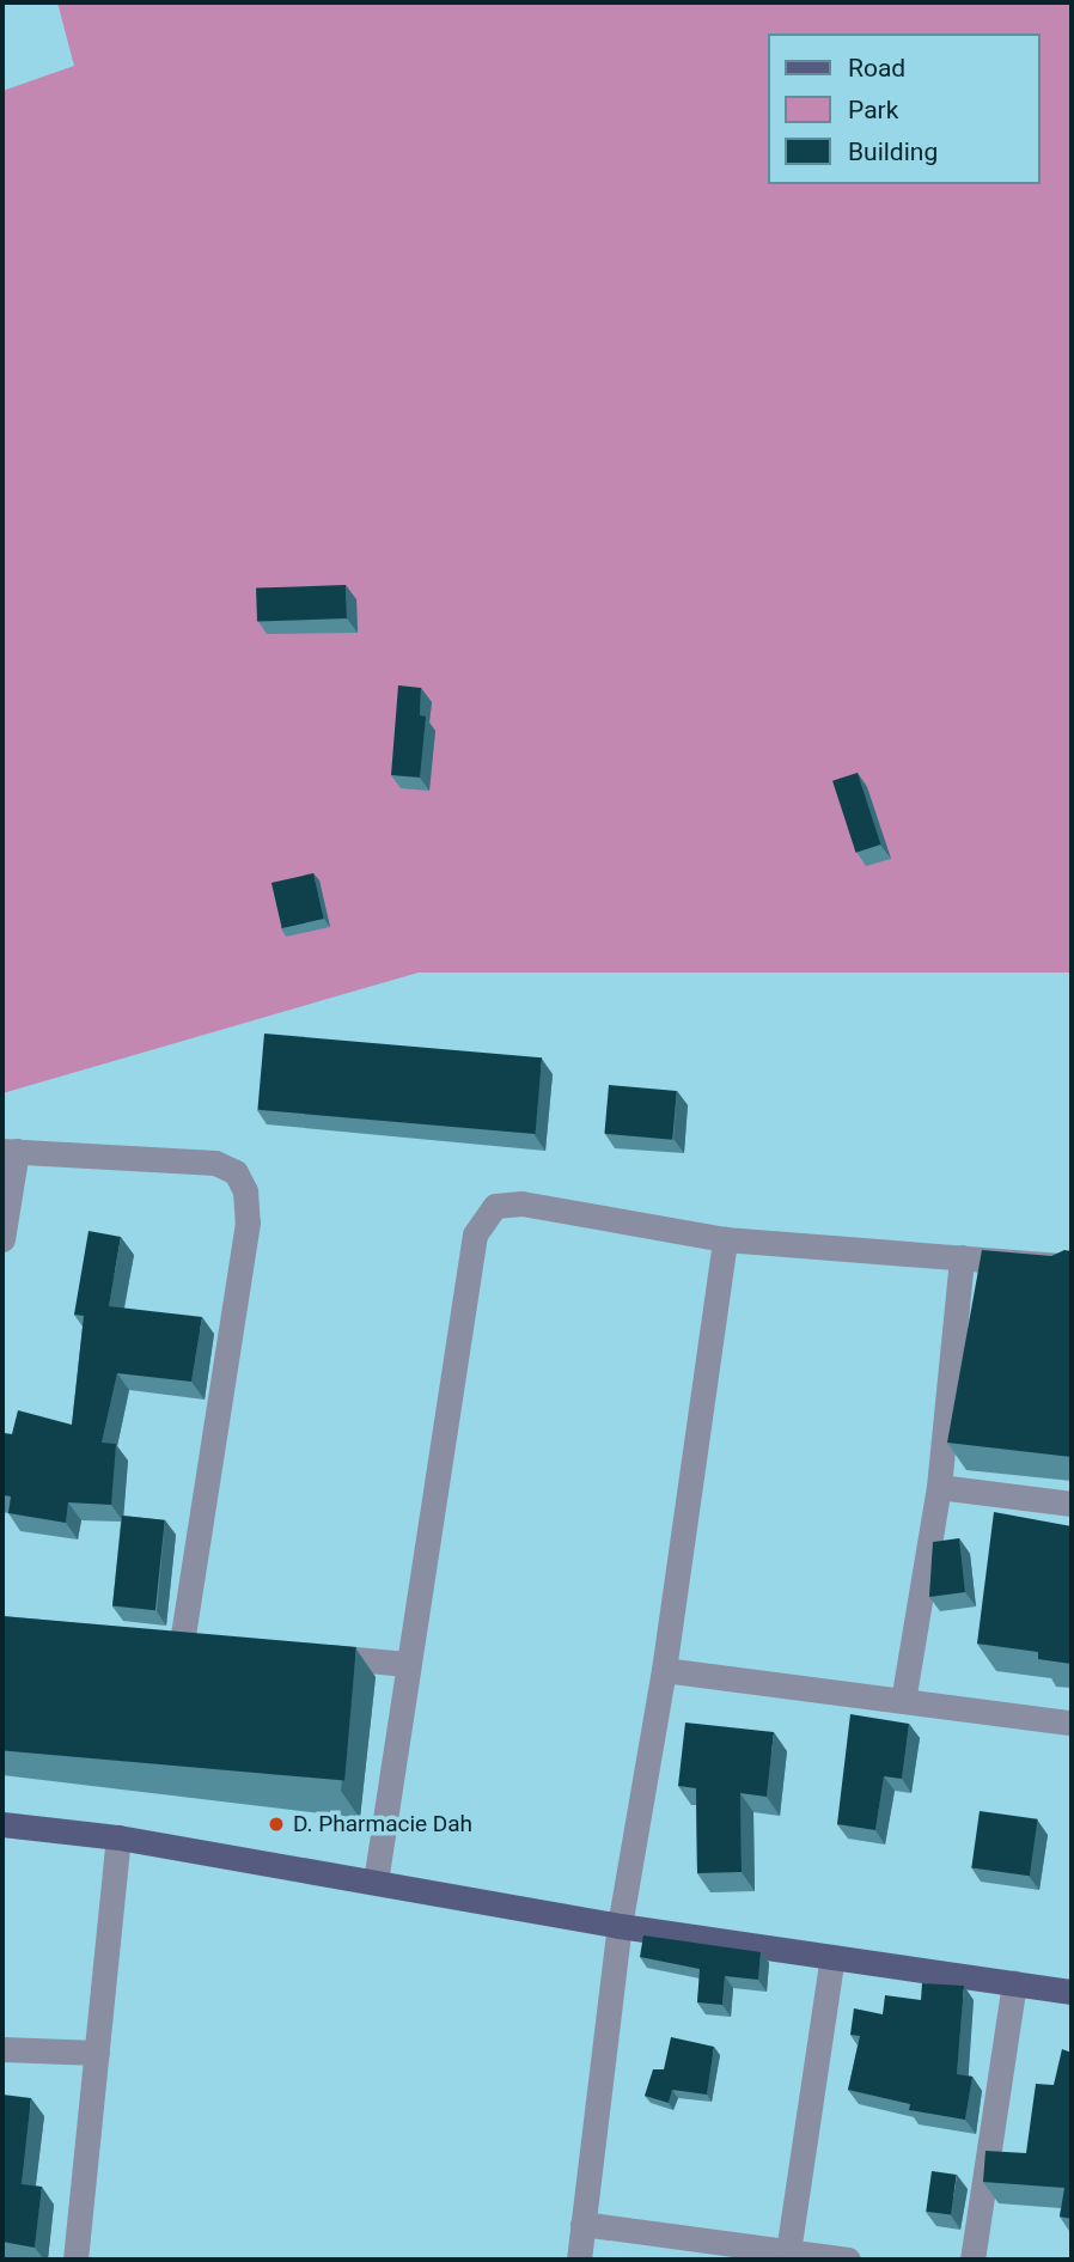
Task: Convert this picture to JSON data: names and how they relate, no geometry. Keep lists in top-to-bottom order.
{
  "places": ["D. Pharmacie Dah"],
  "legend": ["Road", "Park", "Building"]
}
